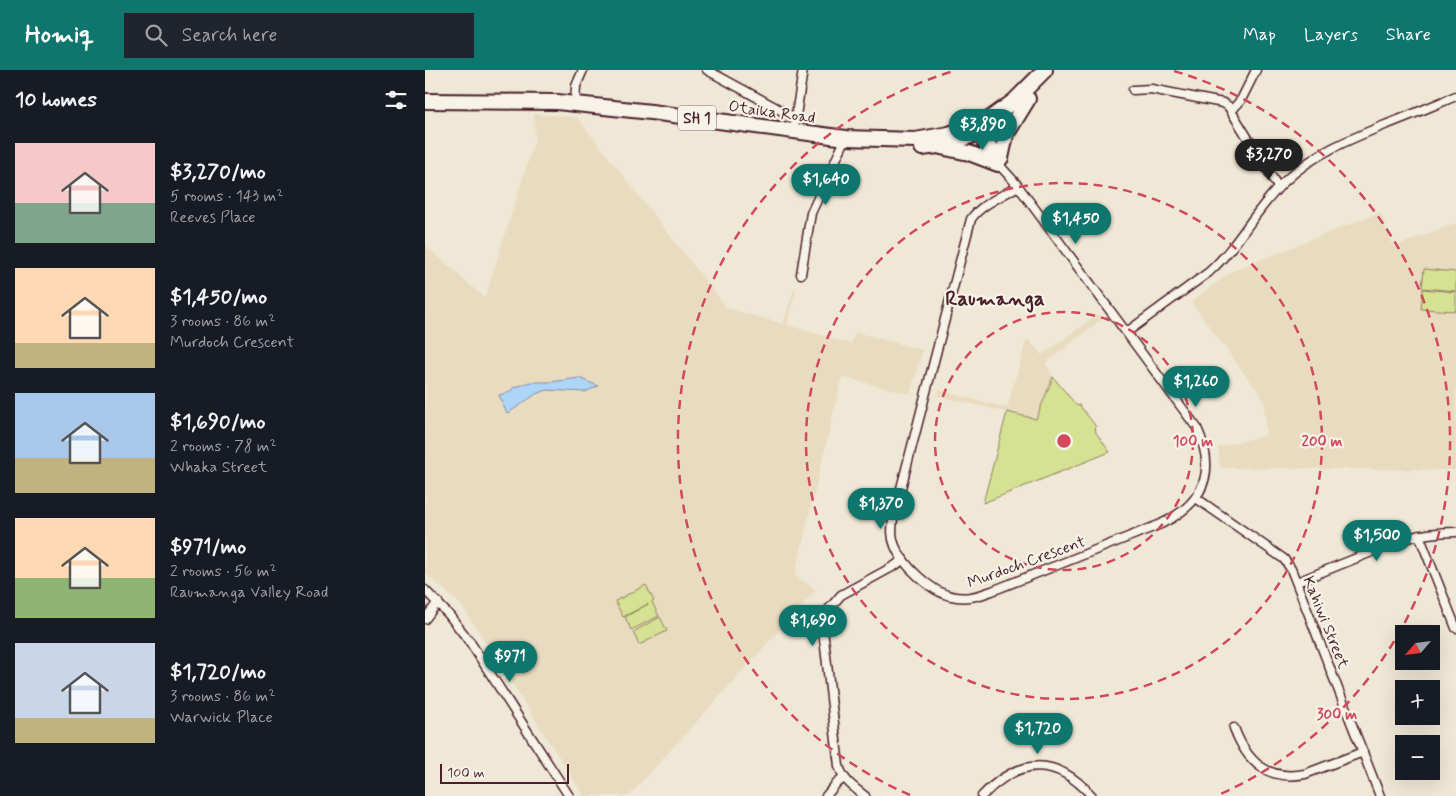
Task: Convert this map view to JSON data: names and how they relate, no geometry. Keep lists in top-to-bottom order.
{
  "streets": {
    "highway": ["Otaika Road", "SH 1"],
    "street": ["Murdoch Crescent", "Kahiwi Street"]
  },
  "crossings": [
    ["Otaika Road", "Murdoch Crescent"],
    ["Murdoch Crescent", "Kahiwi Street"]
  ],
  "districts": ["Raumanga"],
  "scale_bar": "100 m",
  "north": "bottom left",
  "page": {
    "header": "Homiq",
    "search": "Search here",
    "nav": ["Map", "Layers", "Share"],
    "heading": "10 homes",
    "price": [
      "$3,890",
      "$3,270",
      "$1,640",
      "$1,450",
      "$1,260",
      "$1,370",
      "$1,500",
      "$1,690",
      "$971",
      "$1,720"
    ],
    "list": [
      {
        "name": "$3,270/mo",
        "note": "5 rooms · 143 m² · Reeves Place"
      },
      {
        "name": "$1,450/mo",
        "note": "3 rooms · 86 m² · Murdoch Crescent"
      },
      {
        "name": "$1,690/mo",
        "note": "2 rooms · 78 m² · Whaka Street"
      },
      {
        "name": "$971/mo",
        "note": "2 rooms · 56 m² · Raumanga Valley Road"
      },
      {
        "name": "$1,720/mo",
        "note": "3 rooms · 86 m² · Warwick Place"
      }
    ],
    "map_buttons": ["+", "−"],
    "scale": "100 m"
  },
  "rings": ["100 m", "200 m", "300 m"]
}
